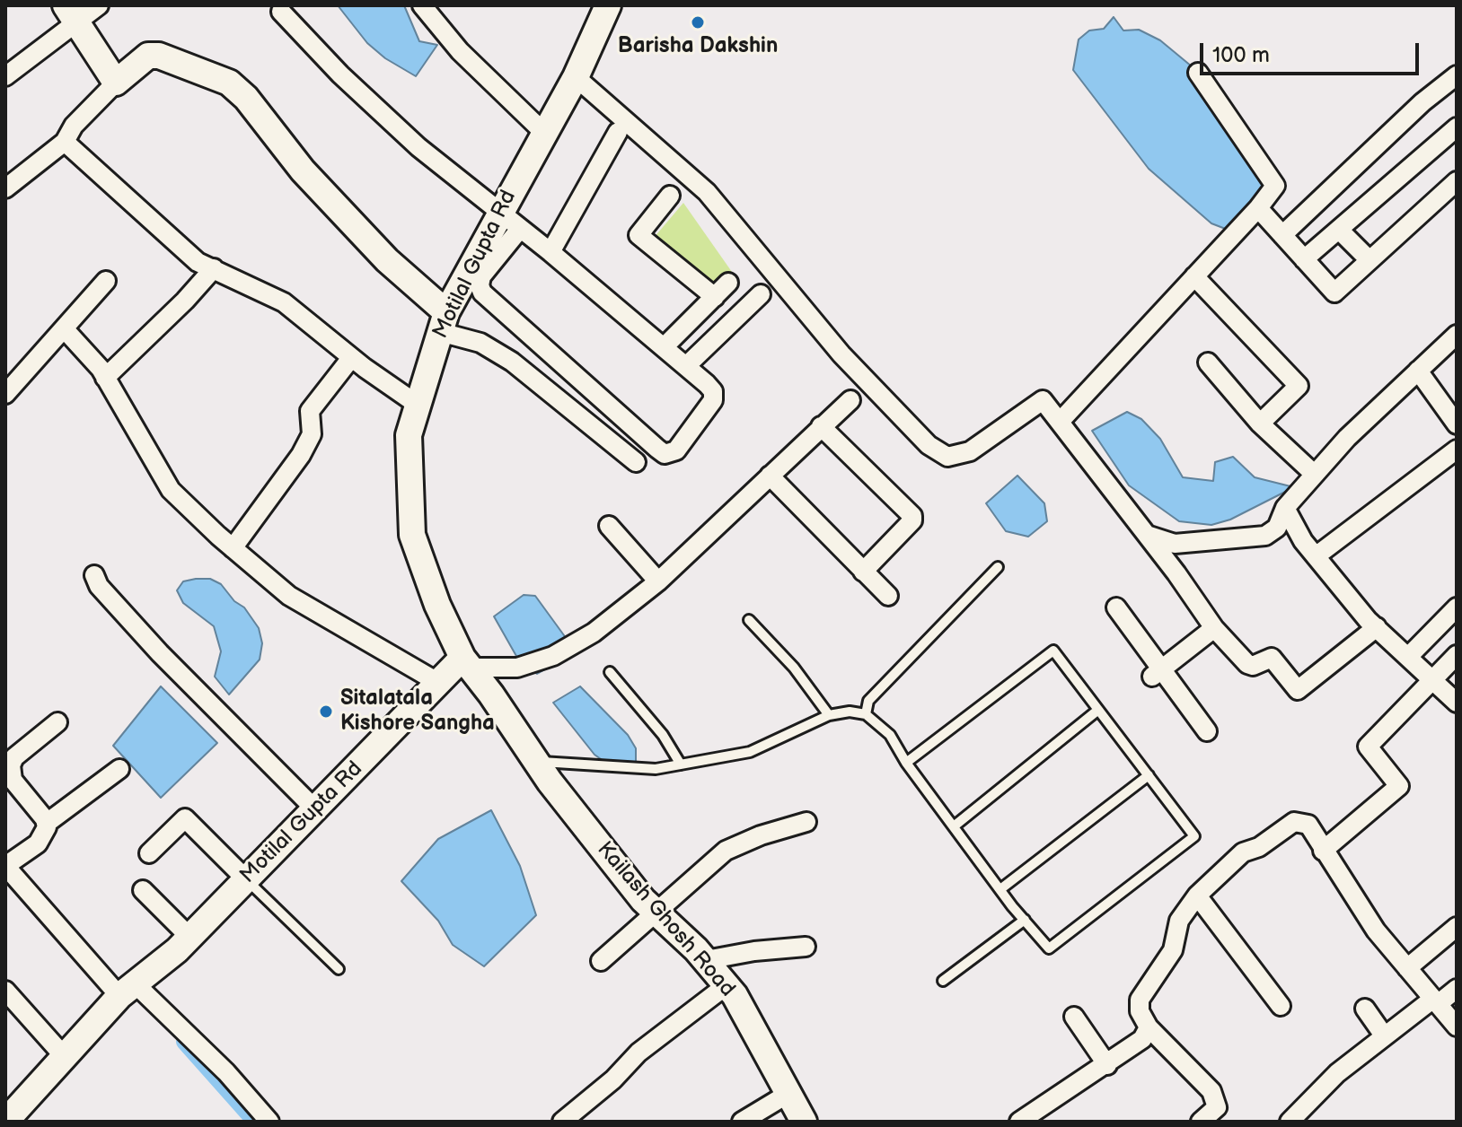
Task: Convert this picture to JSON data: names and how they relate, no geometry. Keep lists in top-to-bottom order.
{
  "streets": {
    "street": ["Motilal Gupta Rd", "Kailash Ghosh Road"]
  },
  "crossings": [
    ["Motilal Gupta Rd", "Kailash Ghosh Road"]
  ],
  "places": ["Barisha Dakshin", "Sitalatala Kishore Sangha"],
  "scale_bar": "100 m"
}
